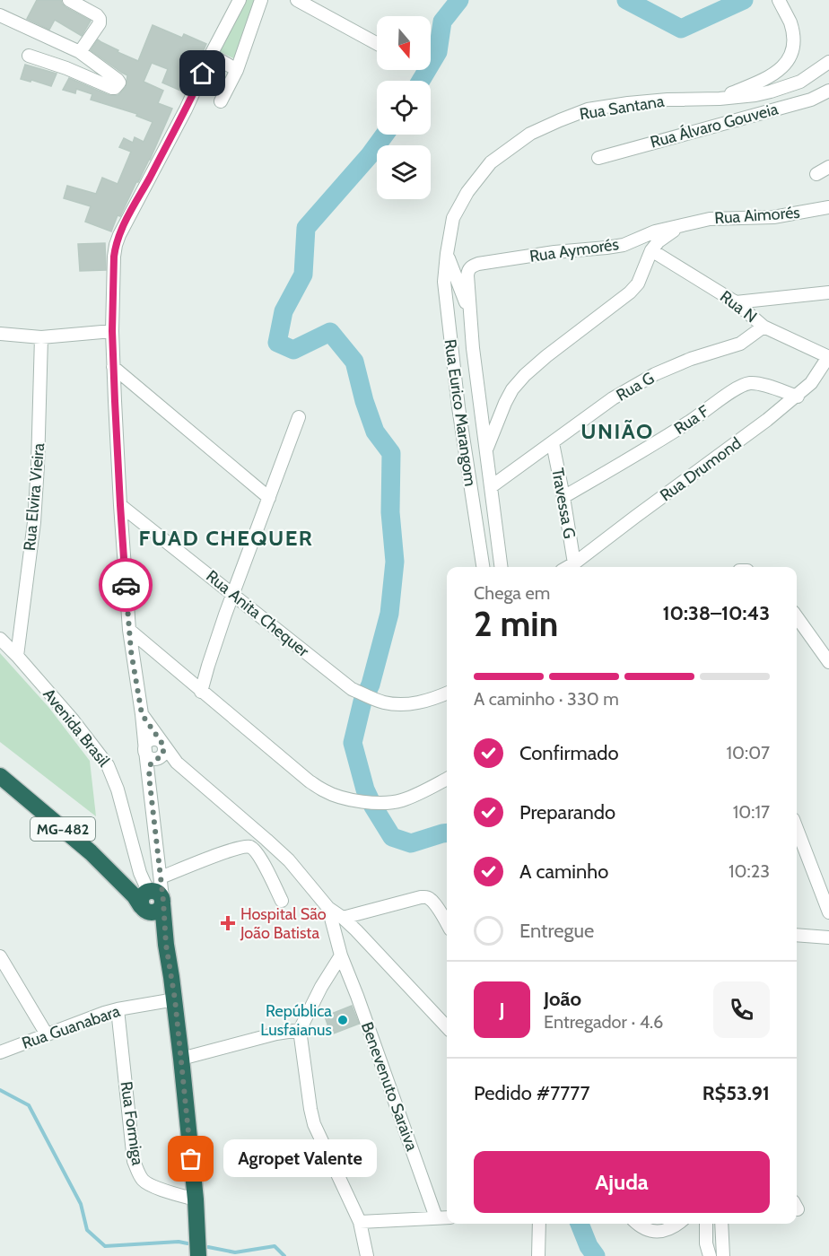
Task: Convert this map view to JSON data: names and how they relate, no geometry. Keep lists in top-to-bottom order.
{
  "streets": {
    "highway": ["MG-482"],
    "street": [
      "Rua Santana",
      "Rua Álvaro Gouveia",
      "Rua Aimorés",
      "Rua Aymorés",
      "Rua N",
      "Rua G",
      "Rua Eurico Marangom",
      "Rua F",
      "Rua Drumond",
      "Rua Elvira Vieira",
      "Travessa G",
      "Rua Anita Chequer",
      "Avenida Brasil",
      "Rua Guanabara",
      "Benevenuto Saraiva",
      "Rua Formiga"
    ]
  },
  "crossings": [
    ["Rua Santana", "Rua Eurico Marangom"],
    ["Rua Aimorés", "Rua Aymorés"],
    ["Rua Aymorés", "Rua Eurico Marangom"],
    ["Rua N", "Rua G"],
    ["Rua N", "Rua Drumond"],
    ["Rua G", "Rua Eurico Marangom"],
    ["Rua G", "Travessa G"],
    ["Rua F", "Rua Drumond"],
    ["Rua F", "Travessa G"],
    ["Rua Drumond", "Travessa G"],
    ["Rua Elvira Vieira", "Avenida Brasil"],
    ["Avenida Brasil", "MG-482"],
    ["Rua Guanabara", "Rua Formiga"]
  ],
  "districts": ["UNIÃO", "FUAD CHEQUER"],
  "places": {
    "health": ["Hospital São João Batista"],
    "other": ["República Lusfaianus", "Agropet Valente"]
  },
  "north": "bottom",
  "page": {
    "heading": ["2 min", "Chega em", "10:38–10:43"],
    "panel": [
      "João",
      "Entregador · 4.6",
      "Pedido #7777",
      "R$53.91"
    ],
    "bar": "A caminho · 330 m",
    "list": [
      ["Confirmado", "10:07"],
      ["Preparando", "10:17"],
      ["A caminho", "10:23"],
      "Entregue"
    ],
    "round": "J",
    "bubble": "Agropet Valente",
    "buttons": "Ajuda"
  }
}
